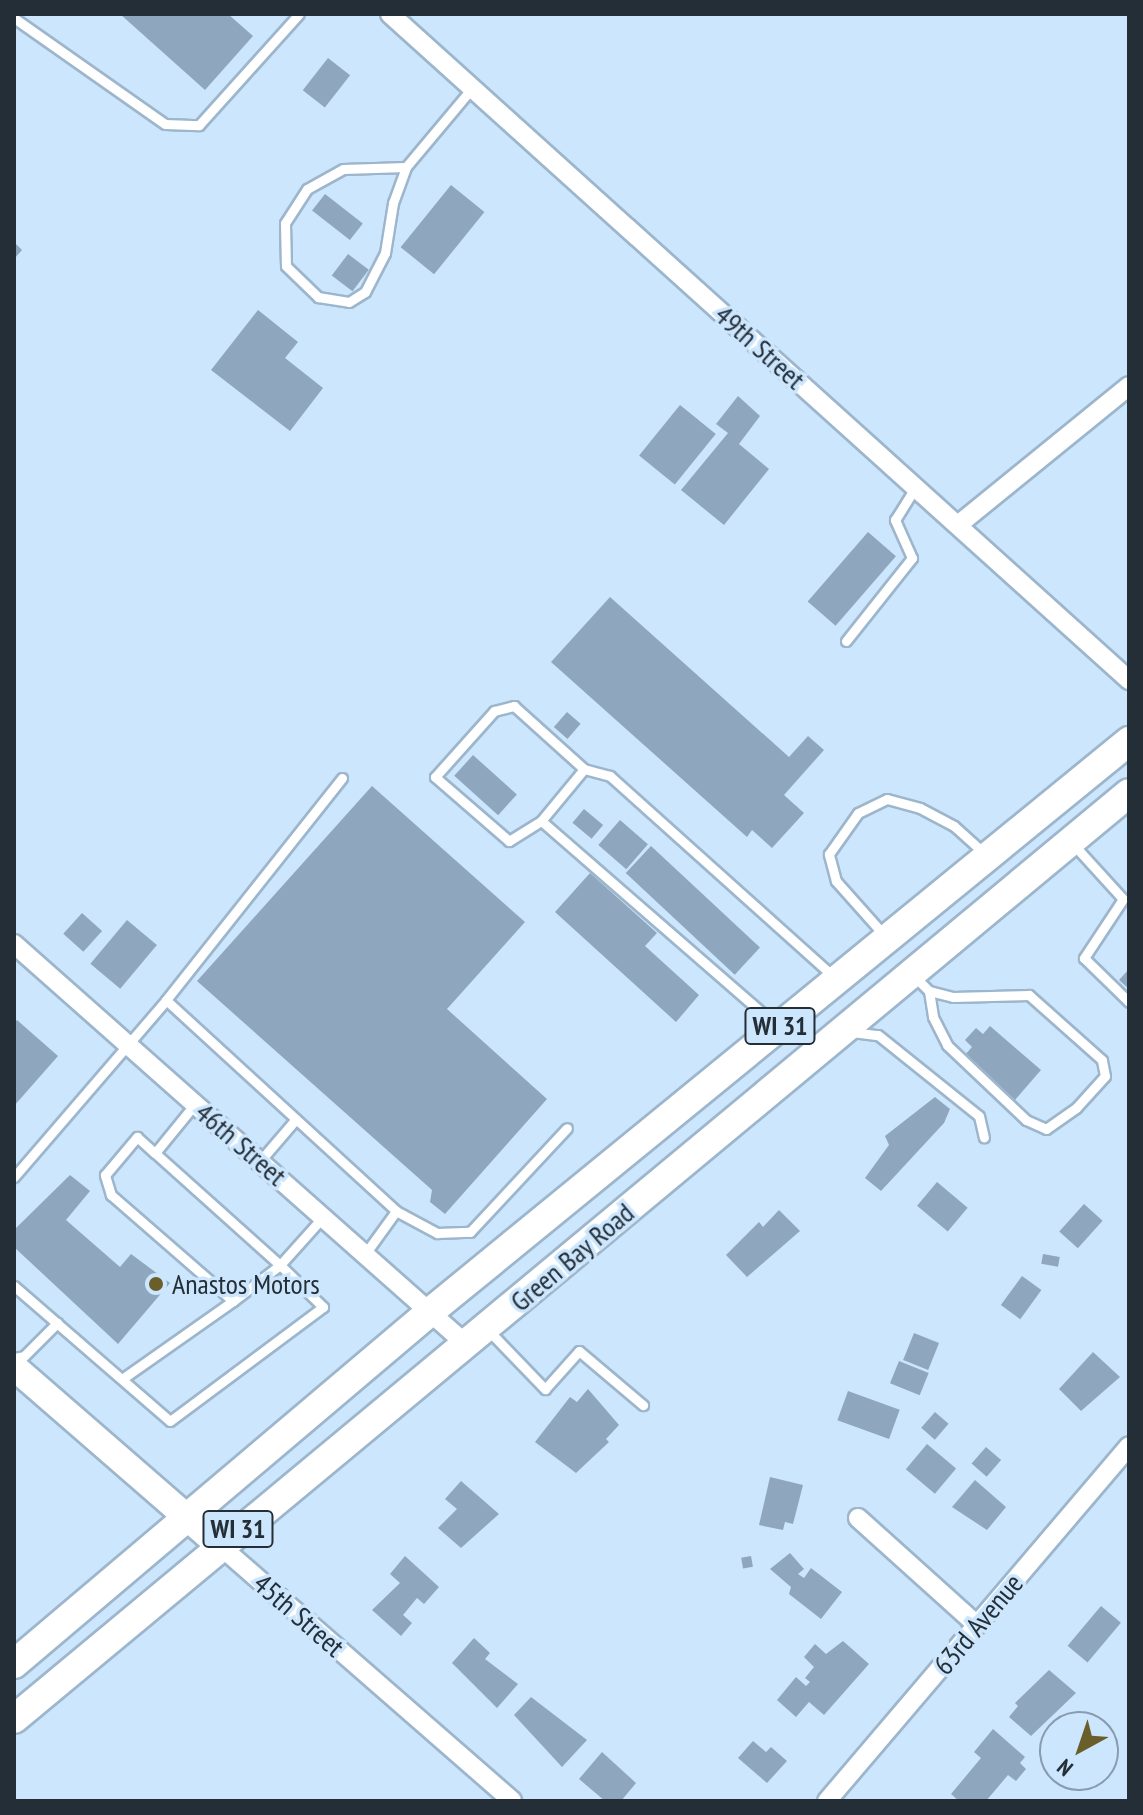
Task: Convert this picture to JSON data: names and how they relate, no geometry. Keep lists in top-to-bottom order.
{
  "streets": {
    "main road": ["WI 31", "Green Bay Road"],
    "street": [
      "49th Street",
      "46th Street",
      "45th Street",
      "63rd Avenue"
    ]
  },
  "crossings": [
    ["46th Street", "Green Bay Road"],
    ["Green Bay Road", "45th Street"]
  ],
  "places": ["Anastos Motors"],
  "north": "bottom left"
}
